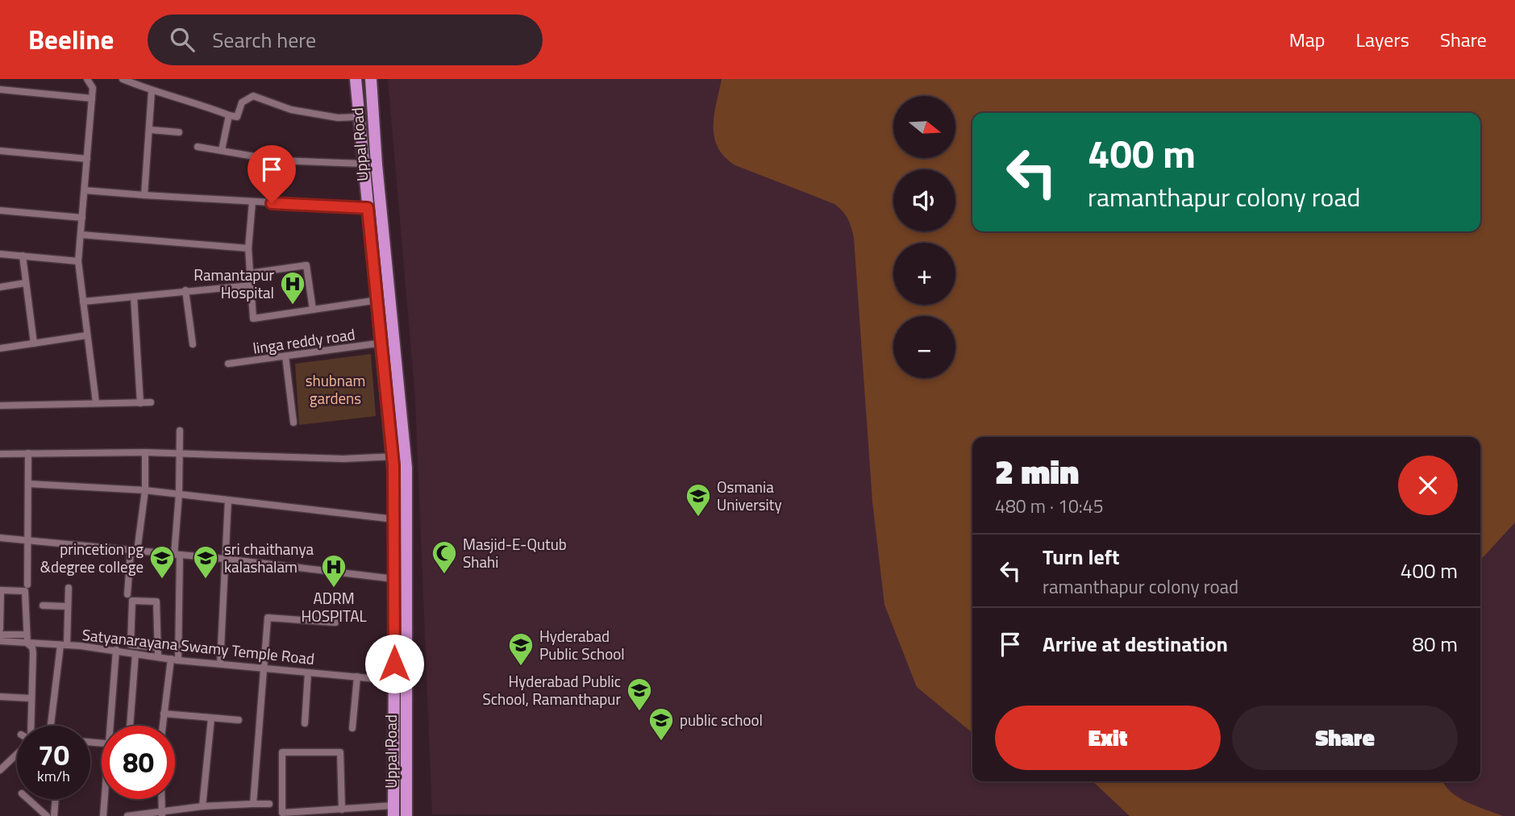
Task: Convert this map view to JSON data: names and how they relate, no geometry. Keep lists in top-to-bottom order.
{
  "streets": {
    "highway": ["Uppal Road"],
    "street": ["linga reddy road", "Satyanarayana Swamy Temple Road"]
  },
  "parks": ["shubnam gardens"],
  "places": {
    "hospital": ["Ramantapur Hospital", "ADRM HOSPITAL"],
    "school or university": [
      "Osmania University",
      "princetion pg &degree college",
      "sri chaithanya kalashalam",
      "Hyderabad Public School",
      "Hyderabad Public School, Ramanthapur",
      "public school"
    ],
    "mosque": ["Masjid-E-Qutub Shahi"]
  },
  "north": "right",
  "page": {
    "header": "Beeline",
    "search": "Search here",
    "nav": ["Map", "Layers", "Share"],
    "map_buttons": ["+", "−"],
    "turn": ["400 m", "ramanthapur colony road"],
    "heading": ["2 min", "480 m · 10:45"],
    "list": [
      {
        "name": "Turn left",
        "note": "ramanthapur colony road",
        "value": "400 m"
      },
      {
        "name": "Arrive at destination",
        "value": "80 m"
      }
    ],
    "buttons": ["Exit", "Share"],
    "speed": "70 km/h",
    "limit": "80"
  }
}
